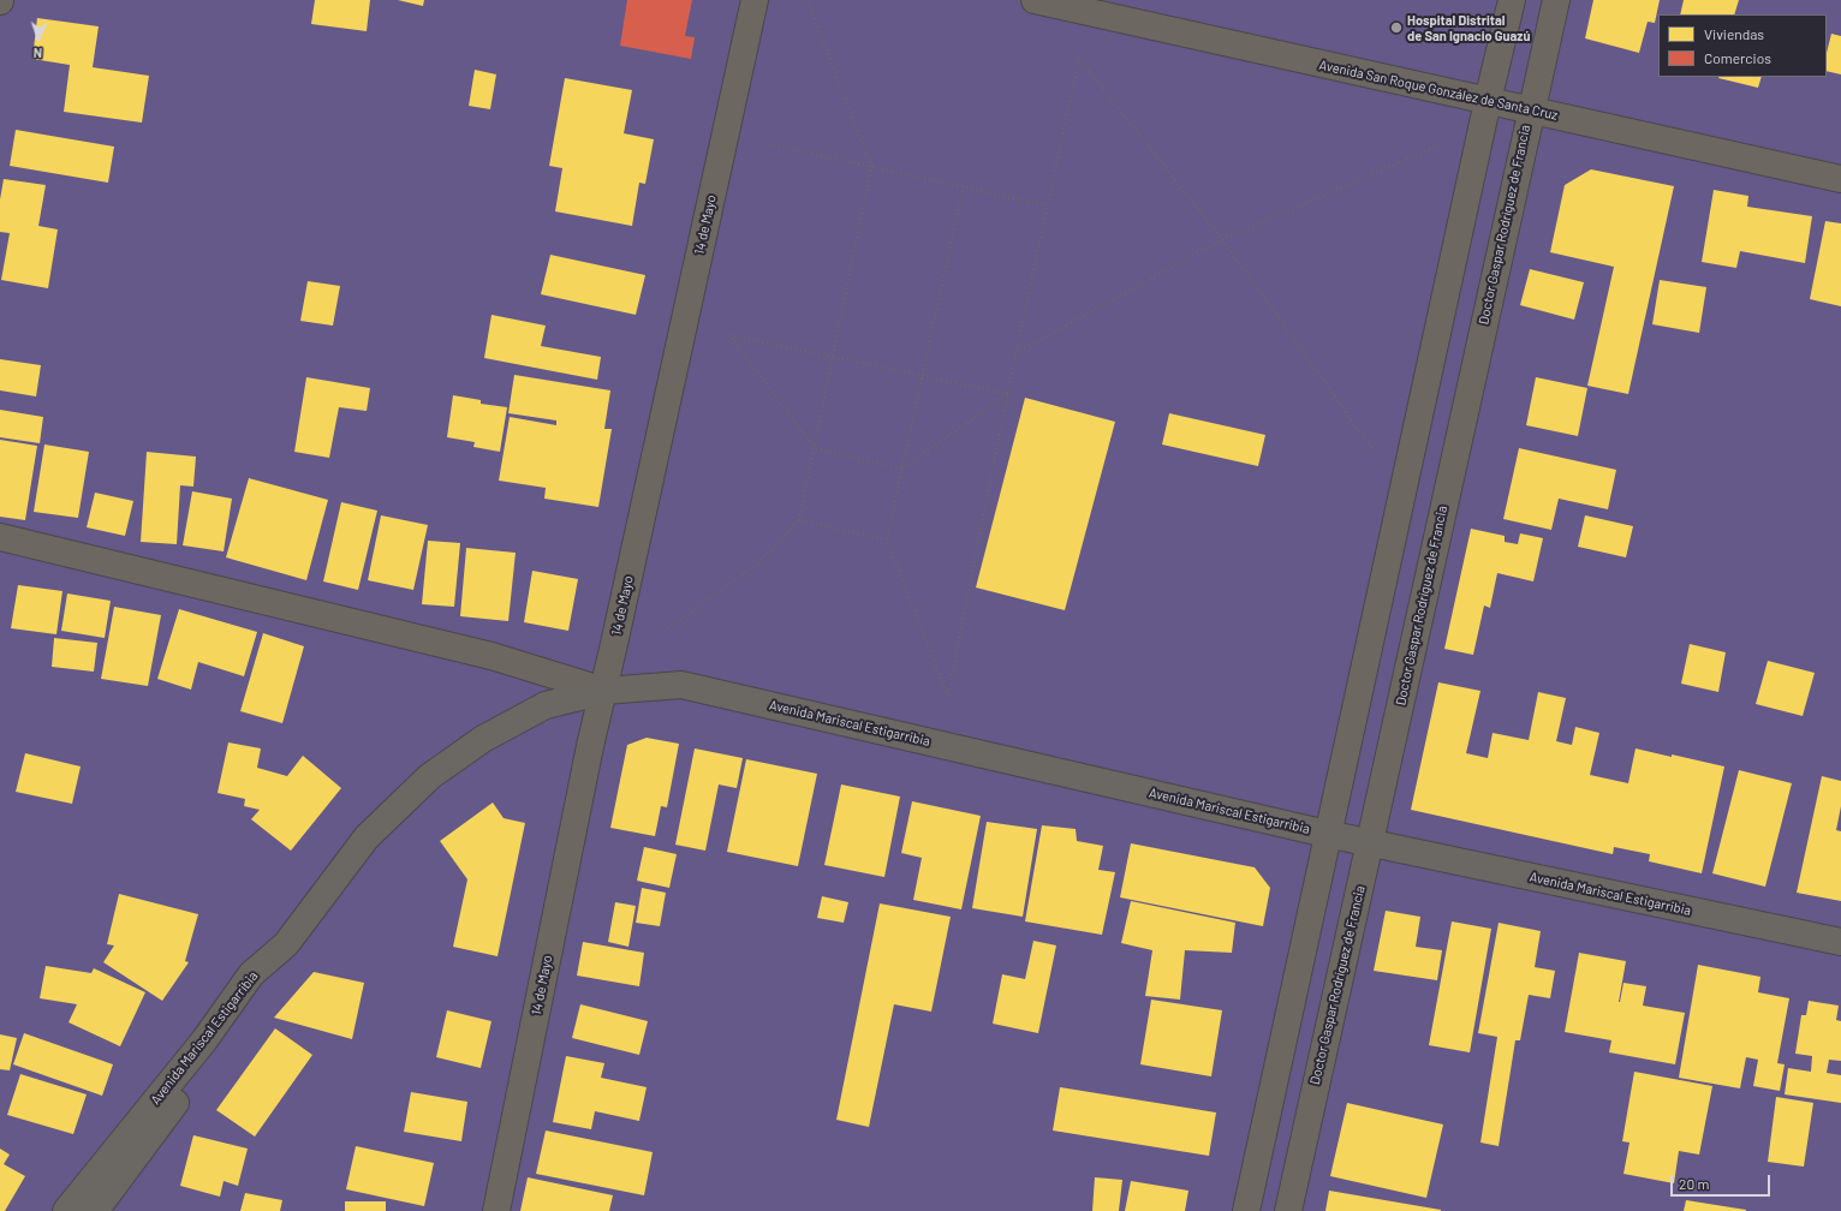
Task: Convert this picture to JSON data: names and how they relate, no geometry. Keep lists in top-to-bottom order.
{
  "streets": {
    "highway": ["Avenida Mariscal Estigarribia"],
    "street": ["Avenida San Roque González de Santa Cruz", "14 de Mayo", "Doctor Gaspar Rodríguez de Francia"]
  },
  "crossings": [
    ["Avenida San Roque González de Santa Cruz", "Doctor Gaspar Rodríguez de Francia"],
    ["14 de Mayo", "Avenida Mariscal Estigarribia"],
    ["Doctor Gaspar Rodríguez de Francia", "Avenida Mariscal Estigarribia"]
  ],
  "places": ["Hospital Distrital de San Ignacio Guazú"],
  "legend": ["Viviendas", "Comercios"],
  "scale_bar": "20 m",
  "north": "bottom"
}
